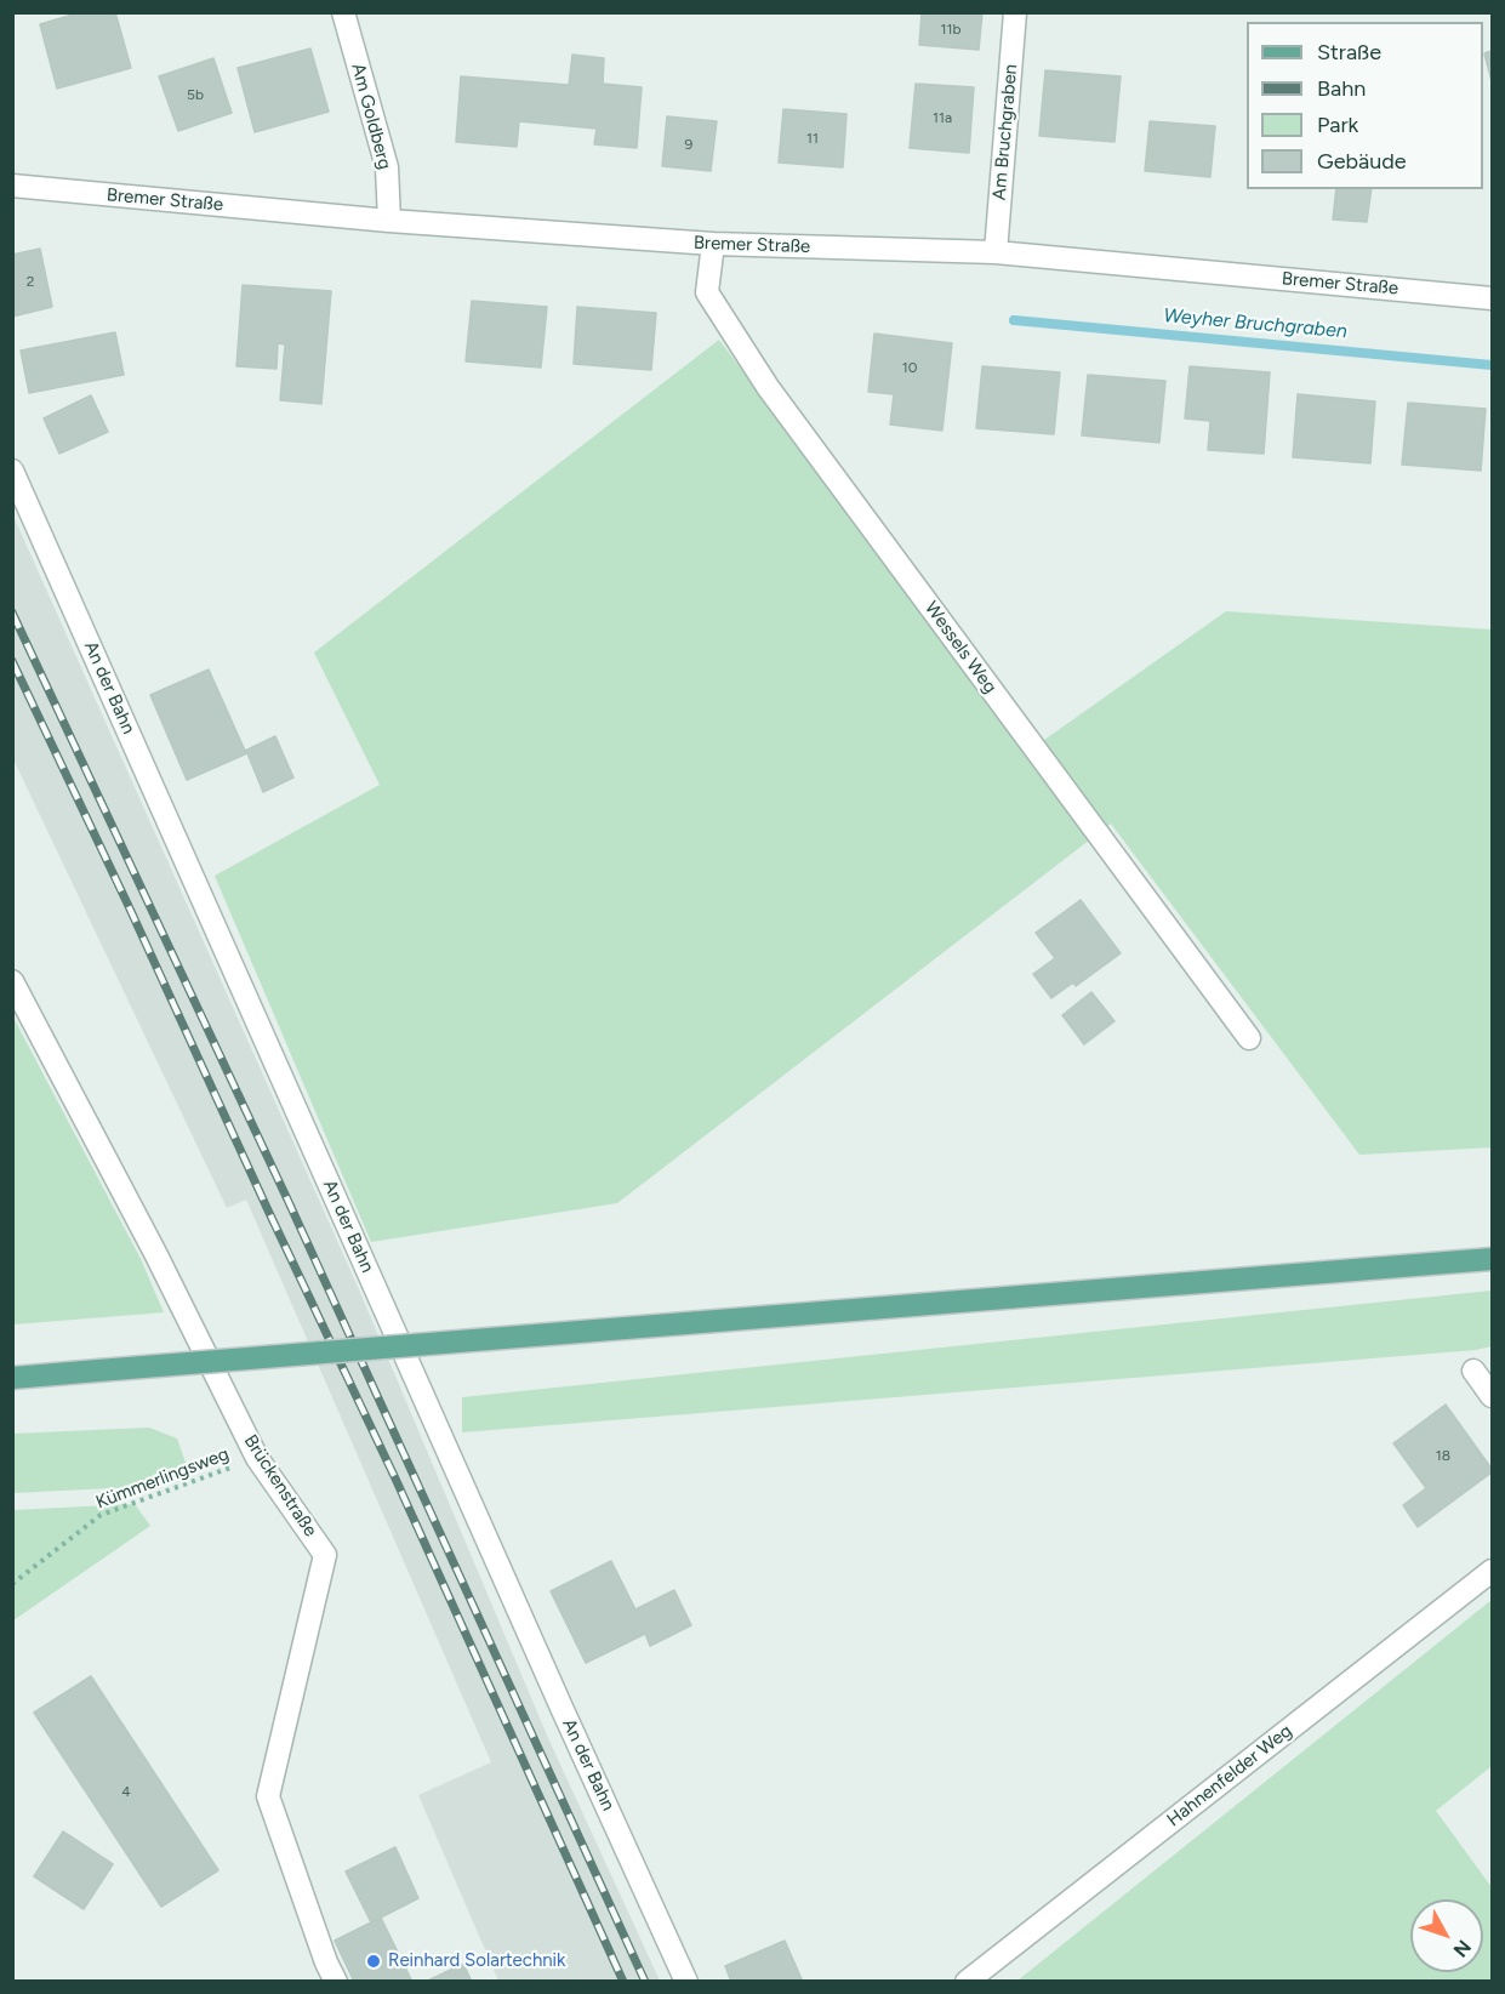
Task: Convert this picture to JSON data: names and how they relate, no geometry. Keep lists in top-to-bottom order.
{
  "streets": {
    "street": [
      "Am Goldberg",
      "Am Bruchgraben",
      "Bremer Straße",
      "Wessels Weg",
      "An der Bahn",
      "Brückenstraße",
      "Hahnenfelder Weg"
    ],
    "path": ["Kümmerlingsweg"]
  },
  "crossings": [
    ["Am Goldberg", "Bremer Straße"],
    ["Am Bruchgraben", "Bremer Straße"],
    ["Bremer Straße", "Wessels Weg"],
    ["Kümmerlingsweg", "Brückenstraße"]
  ],
  "water": ["Weyher Bruchgraben"],
  "places": ["Reinhard Solartechnik"],
  "house_numbers": [
    "11b",
    "5b",
    "11a",
    "11",
    "9",
    "2",
    "10",
    "18",
    "4"
  ],
  "legend": [
    "Straße",
    "Bahn",
    "Park",
    "Gebäude"
  ],
  "north": "bottom right"
}
